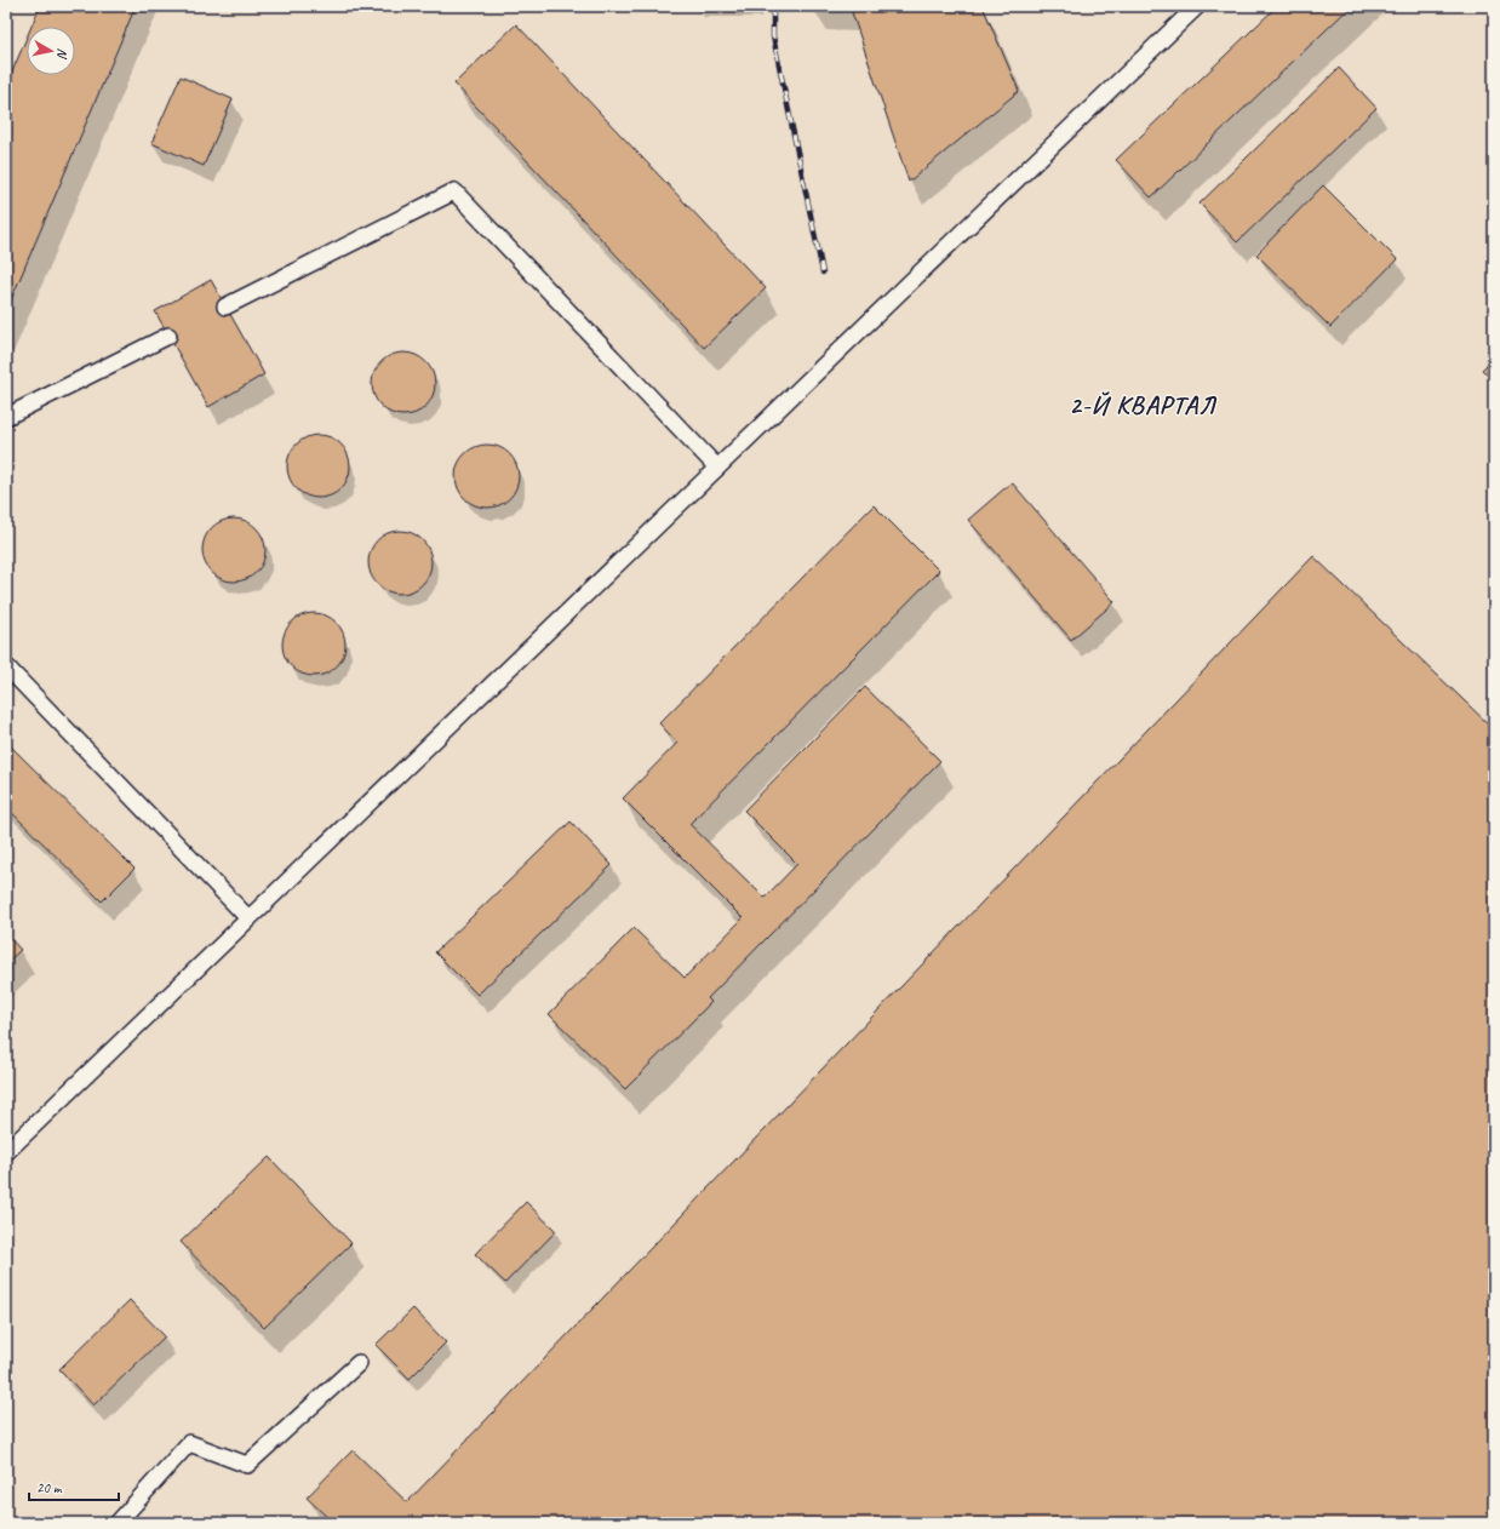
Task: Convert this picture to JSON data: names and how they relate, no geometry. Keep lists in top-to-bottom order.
{
  "districts": ["2-Й КВАРТАЛ"],
  "scale_bar": "20 m",
  "north": "right"
}
